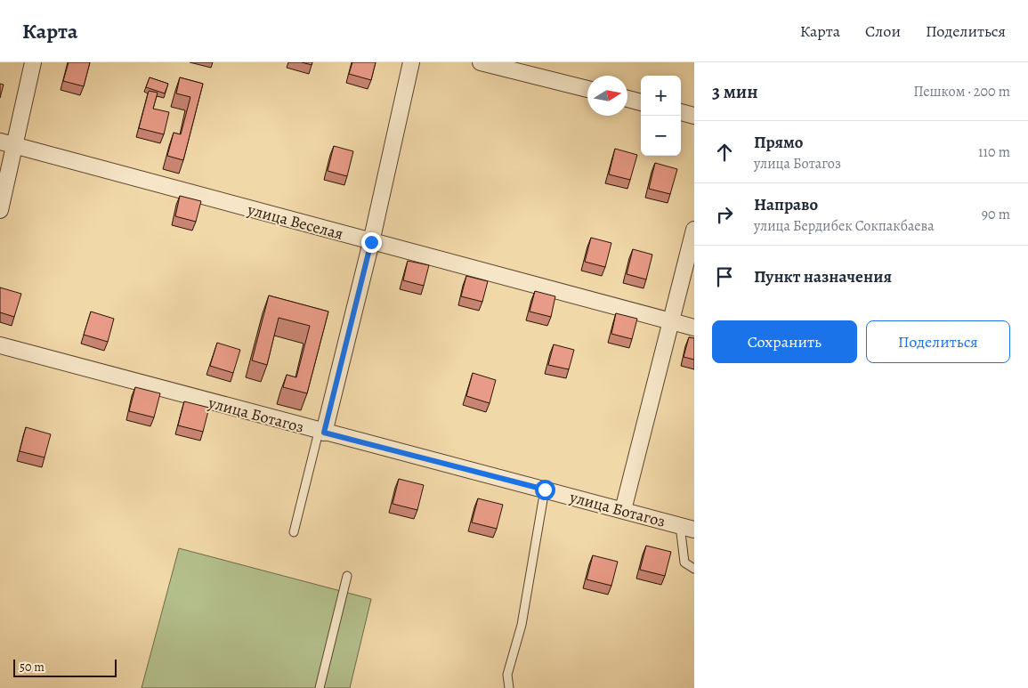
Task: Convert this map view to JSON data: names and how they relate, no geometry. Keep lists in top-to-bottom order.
{
  "streets": {
    "street": ["улица Веселая", "улица Ботагоз"]
  },
  "scale_bar": "50 m",
  "north": "right",
  "page": {
    "header": "Карта",
    "nav": ["Карта", "Слои", "Поделиться"],
    "heading": ["3 мин", "Пешком · 200 m"],
    "map_buttons": ["+", "−"],
    "list": [
      ["Прямо", "улица Ботагоз", "110 m"],
      ["Направо", "улица Бердибек Сокпакбаева", "90 m"],
      "Пункт назначения"
    ],
    "buttons": ["Сохранить", "Поделиться"],
    "scale": "50 m"
  }
}
